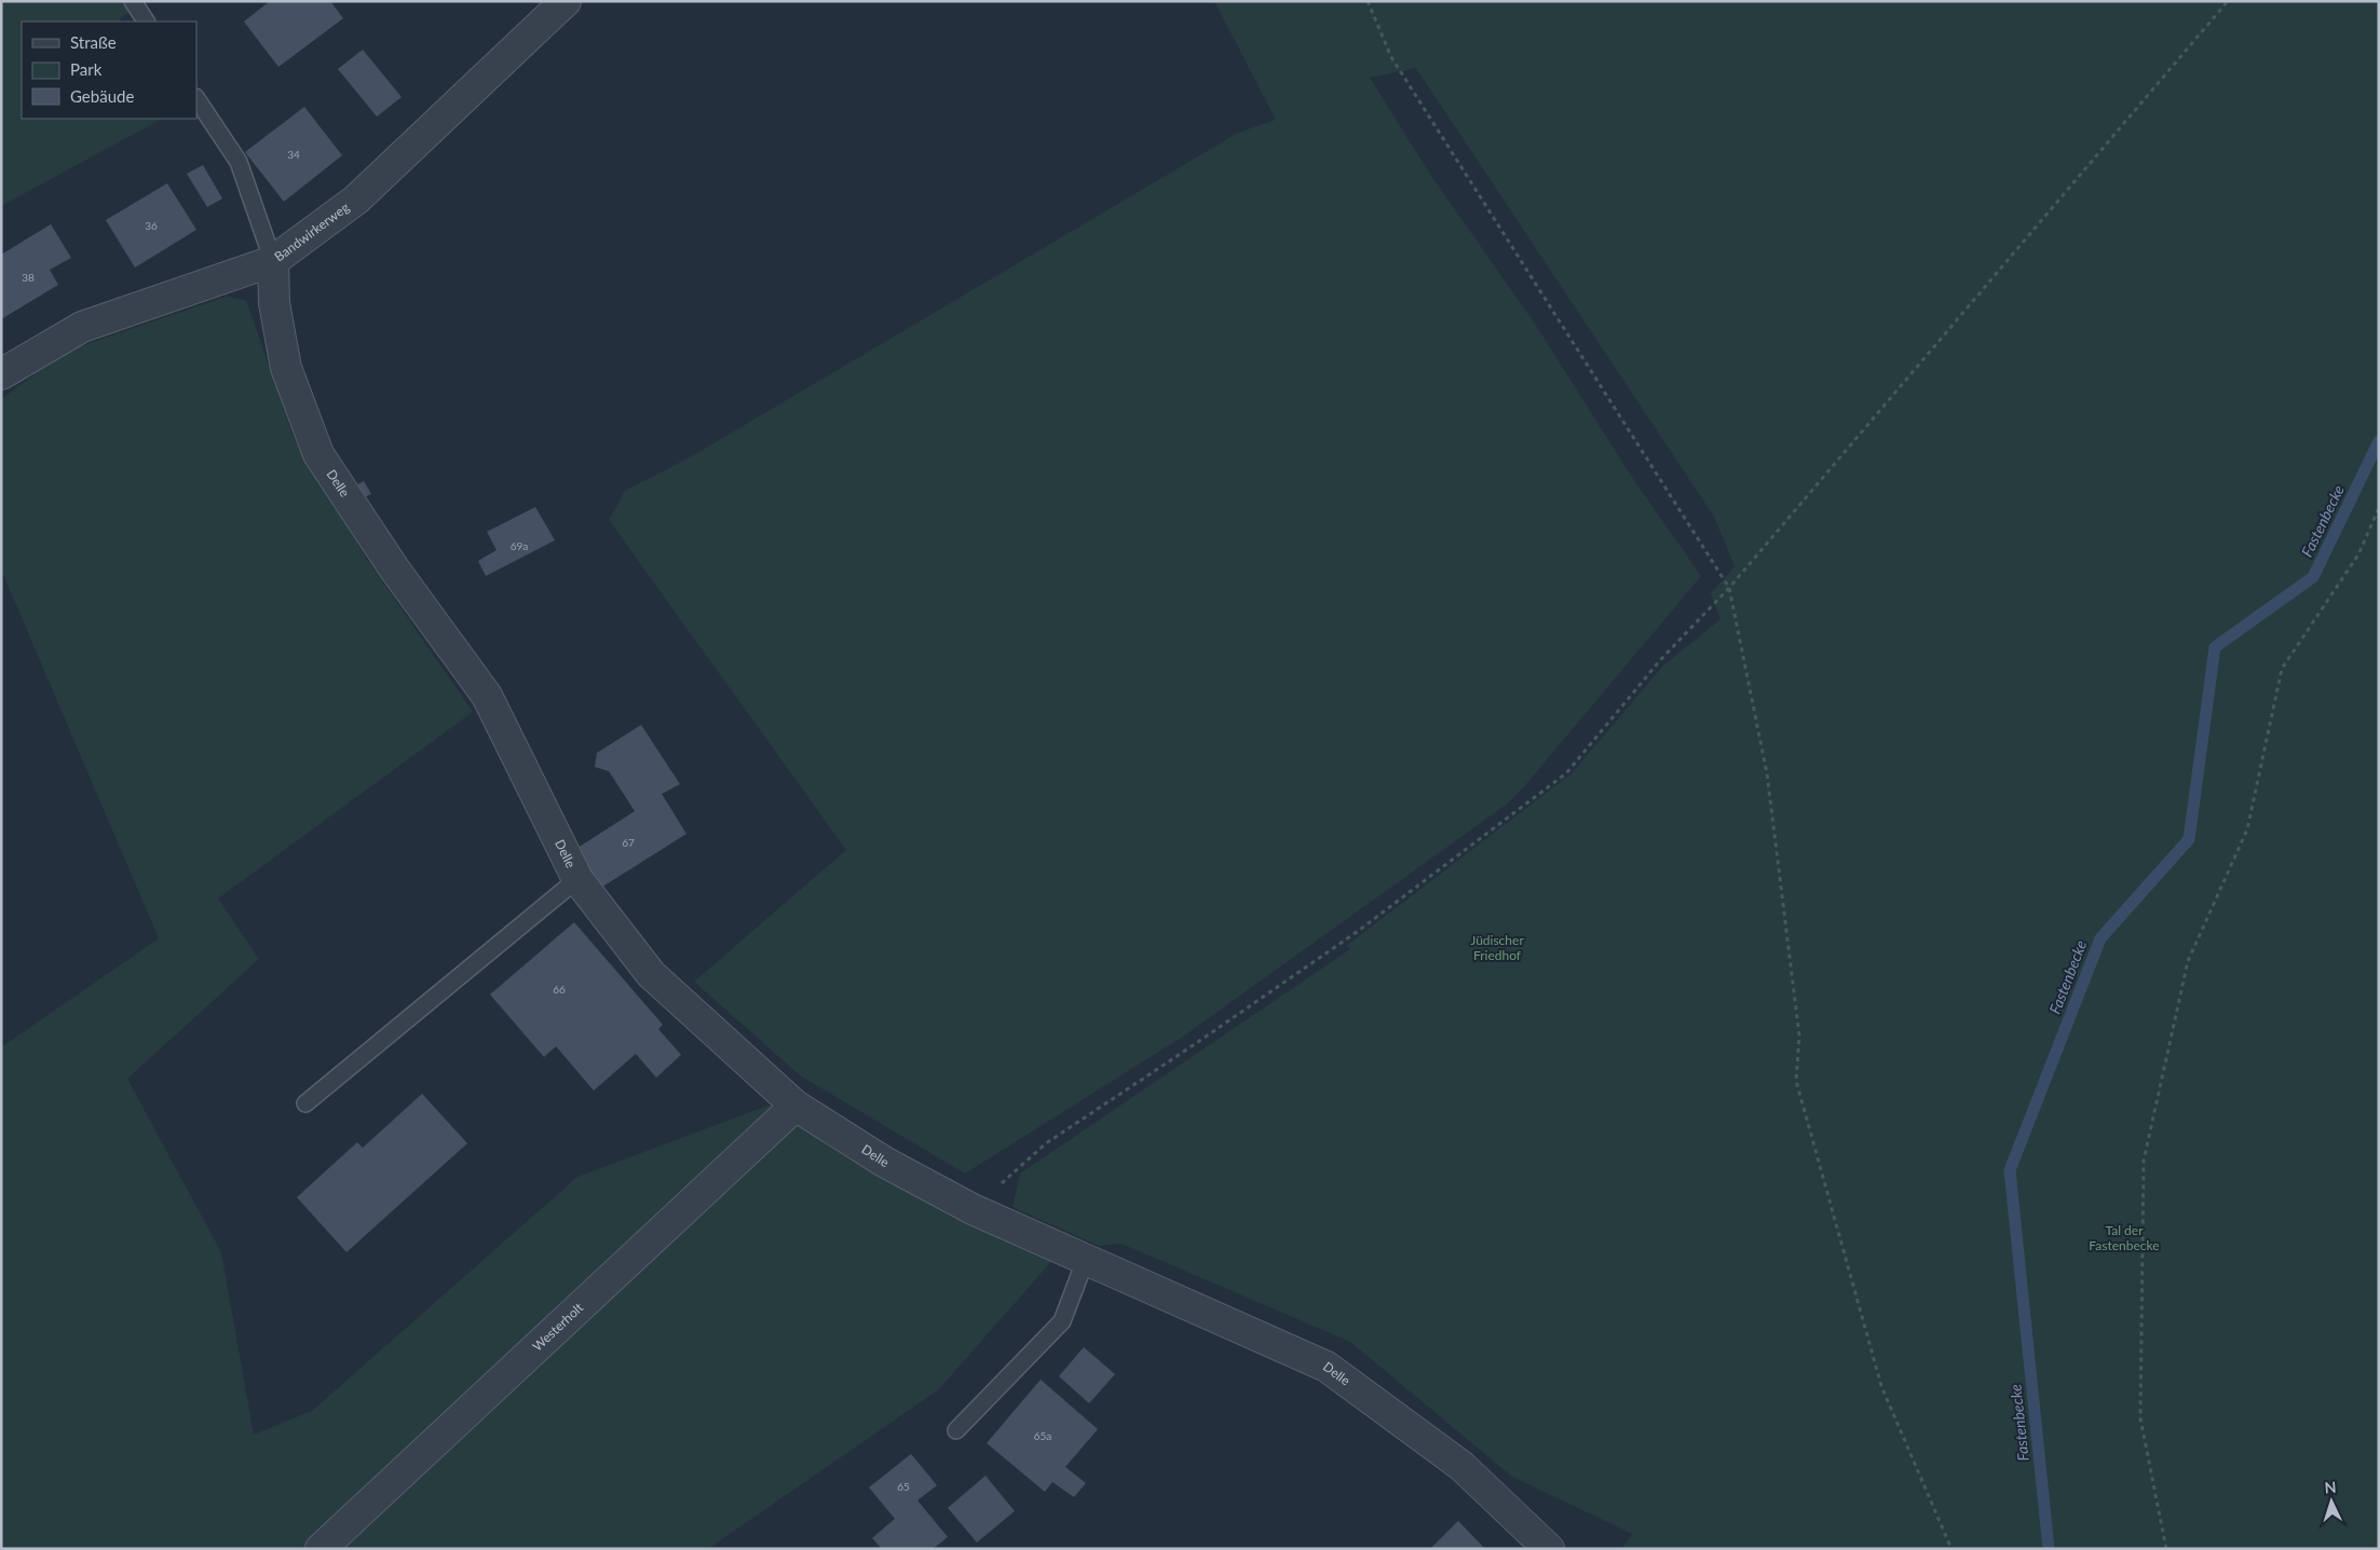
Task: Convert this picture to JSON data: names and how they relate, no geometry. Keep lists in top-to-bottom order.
{
  "streets": {
    "street": ["Bandwirkerweg", "Delle", "Westerholt"]
  },
  "crossings": [
    ["Bandwirkerweg", "Delle"],
    ["Delle", "Westerholt"]
  ],
  "water": ["Fastenbecke"],
  "parks": ["Jüdischer Friedhof", "Tal der Fastenbecke"],
  "house_numbers": [
    "34",
    "36",
    "38",
    "69a",
    "67",
    "66",
    "65a",
    "65"
  ],
  "legend": ["Straße", "Park", "Gebäude"],
  "north": "top"
}
